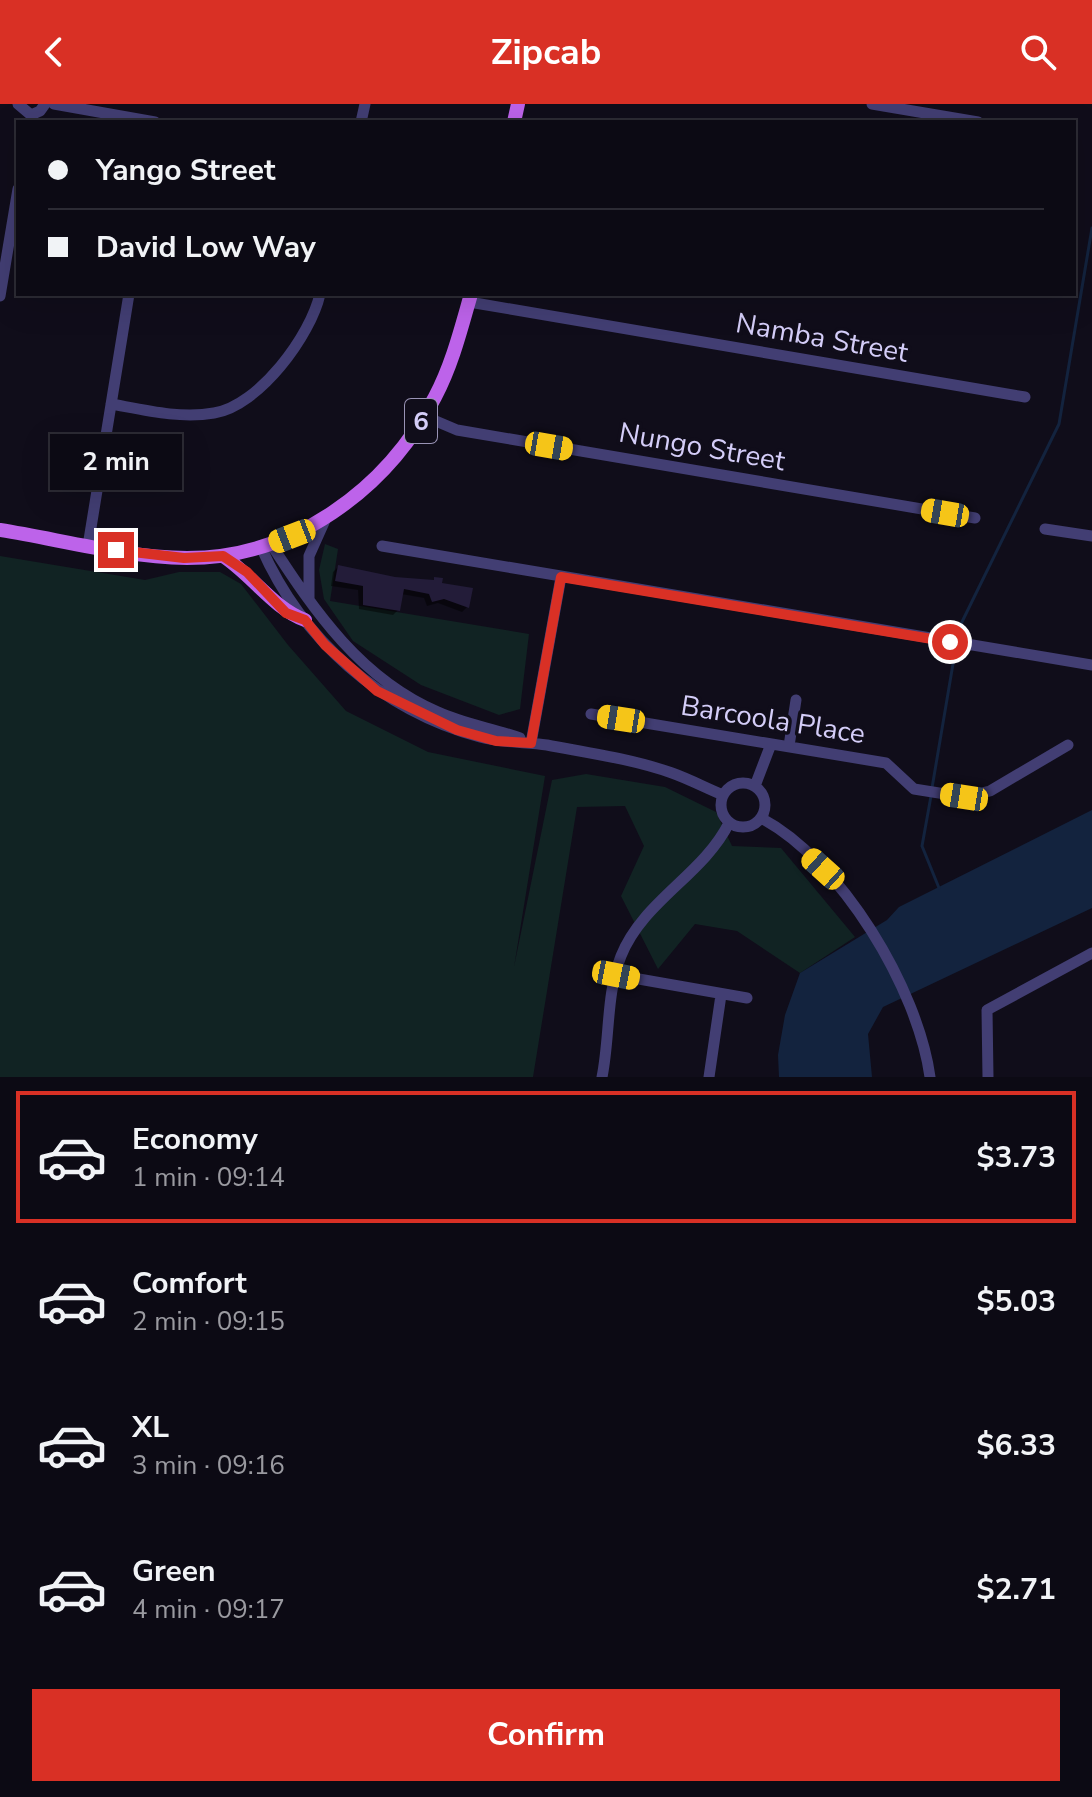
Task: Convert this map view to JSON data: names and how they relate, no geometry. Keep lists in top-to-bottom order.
{
  "streets": {
    "main road": ["6"],
    "street": ["Namba Street", "Nungo Street", "Barcoola Place"]
  },
  "crossings": [
    ["Namba Street", "6"],
    ["6", "Nungo Street"]
  ],
  "page": {
    "header": "Zipcab",
    "banner": ["Yango Street", "David Low Way"],
    "bubble": "2 min",
    "list": [
      {
        "name": "Economy",
        "note": "1 min · 09:14",
        "value": "$3.73"
      },
      {
        "name": "Comfort",
        "note": "2 min · 09:15",
        "value": "$5.03"
      },
      {
        "name": "XL",
        "note": "3 min · 09:16",
        "value": "$6.33"
      },
      {
        "name": "Green",
        "note": "4 min · 09:17",
        "value": "$2.71"
      }
    ],
    "buttons": "Confirm"
  }
}
